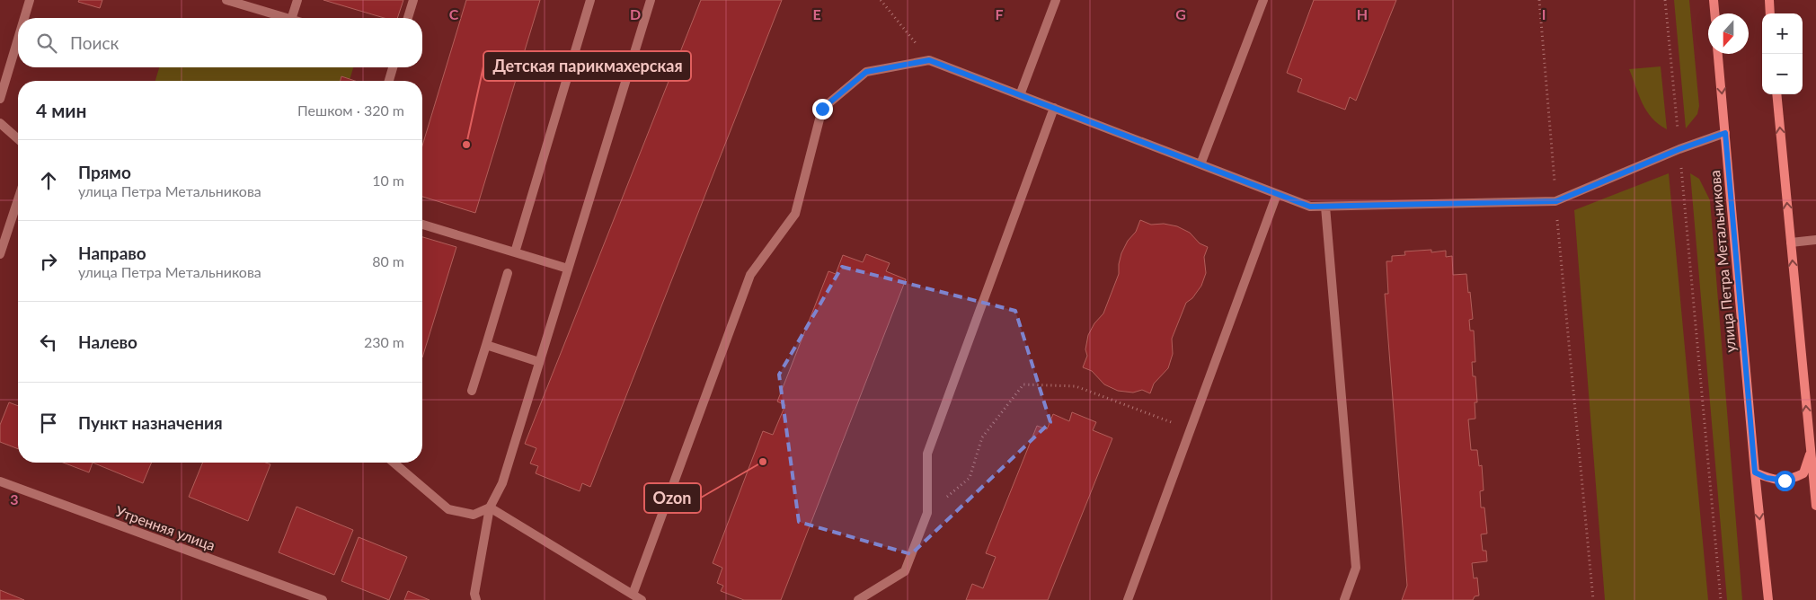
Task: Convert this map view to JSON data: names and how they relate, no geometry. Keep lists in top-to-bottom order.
{
  "streets": {
    "main road": ["улица Петра Метальникова"],
    "street": ["Утренняя улица"]
  },
  "places": ["Детская парикмахерская", "Ozon"],
  "north": "bottom",
  "page": {
    "map_buttons": ["+", "−"],
    "search": "Поиск",
    "heading": ["4 мин", "Пешком · 320 m"],
    "list": [
      ["Прямо", "улица Петра Метальникова", "10 m"],
      ["Направо", "улица Петра Метальникова", "80 m"],
      ["Налево", "230 m"],
      "Пункт назначения"
    ]
  },
  "grid": {
    "columns": [
      "C",
      "D",
      "E",
      "F",
      "G",
      "H",
      "I"
    ],
    "rows": ["3"]
  }
}
